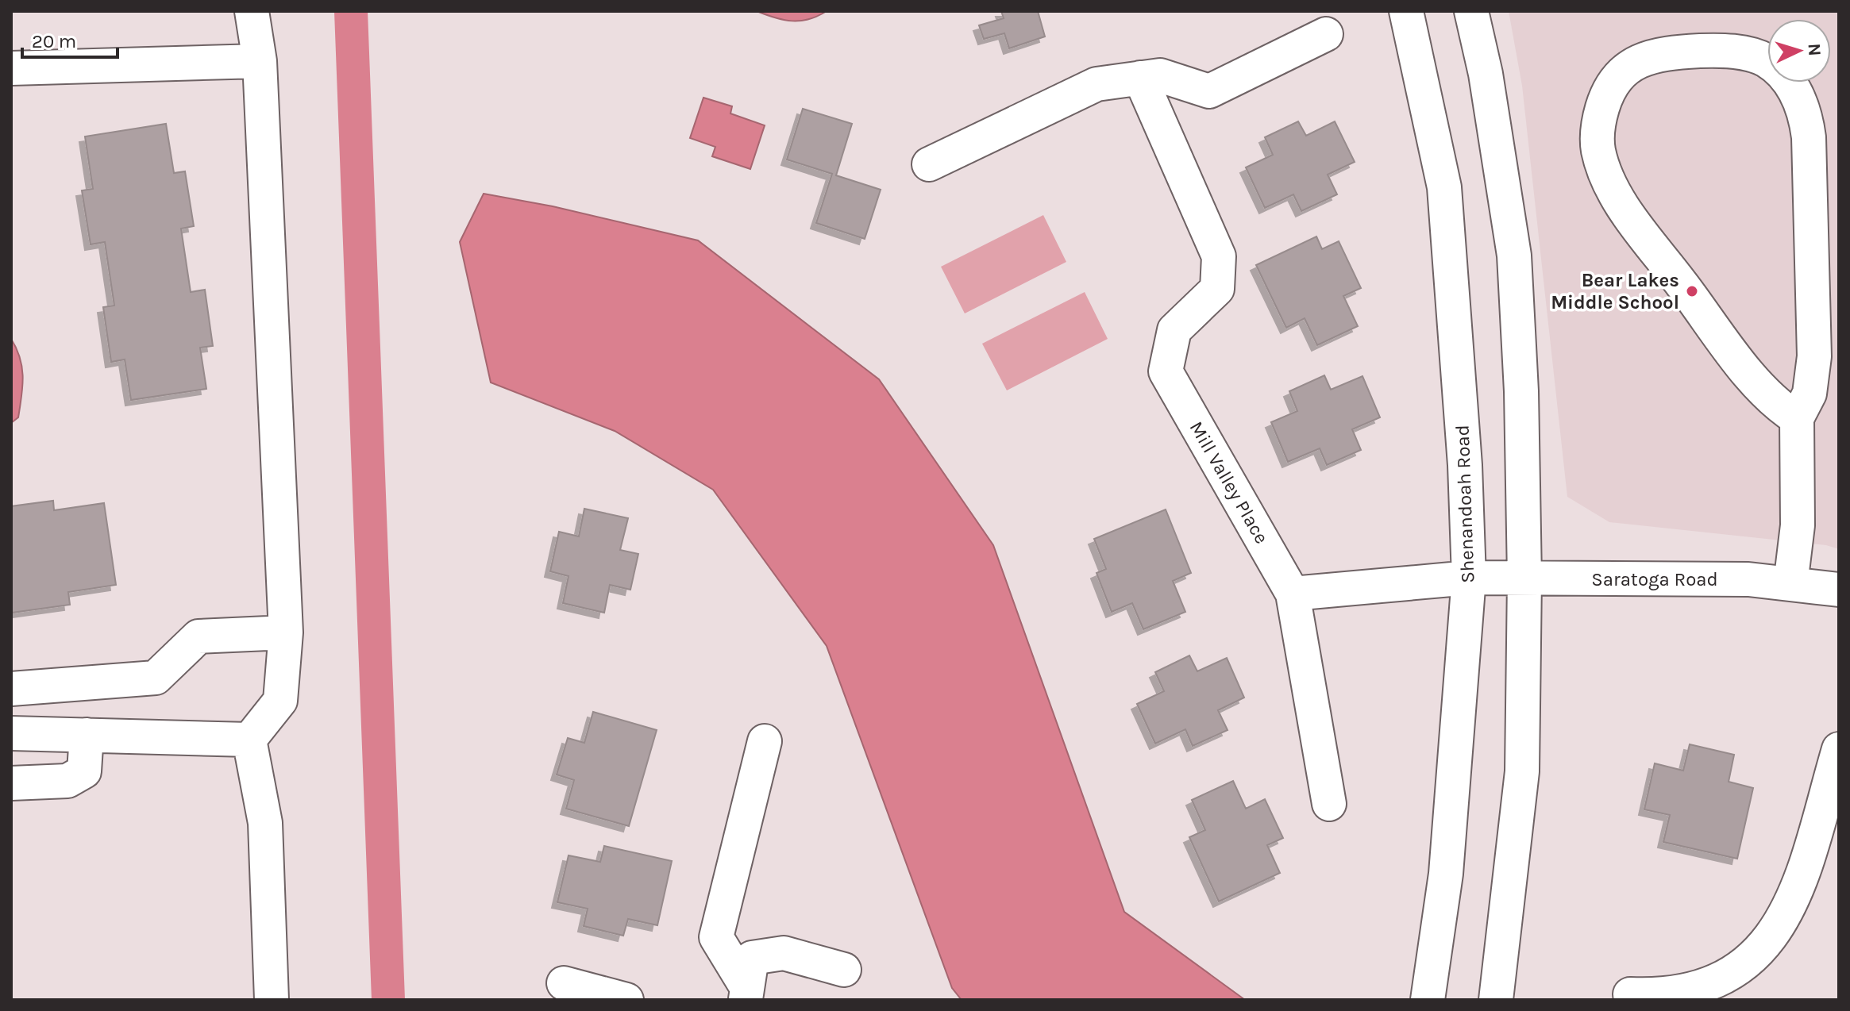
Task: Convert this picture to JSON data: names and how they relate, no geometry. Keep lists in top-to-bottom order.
{
  "streets": {
    "street": ["Mill Valley Place", "Shenandoah Road", "Saratoga Road"]
  },
  "crossings": [
    ["Shenandoah Road", "Saratoga Road"]
  ],
  "places": ["Bear Lakes Middle School"],
  "scale_bar": "20 m",
  "north": "right"
}
